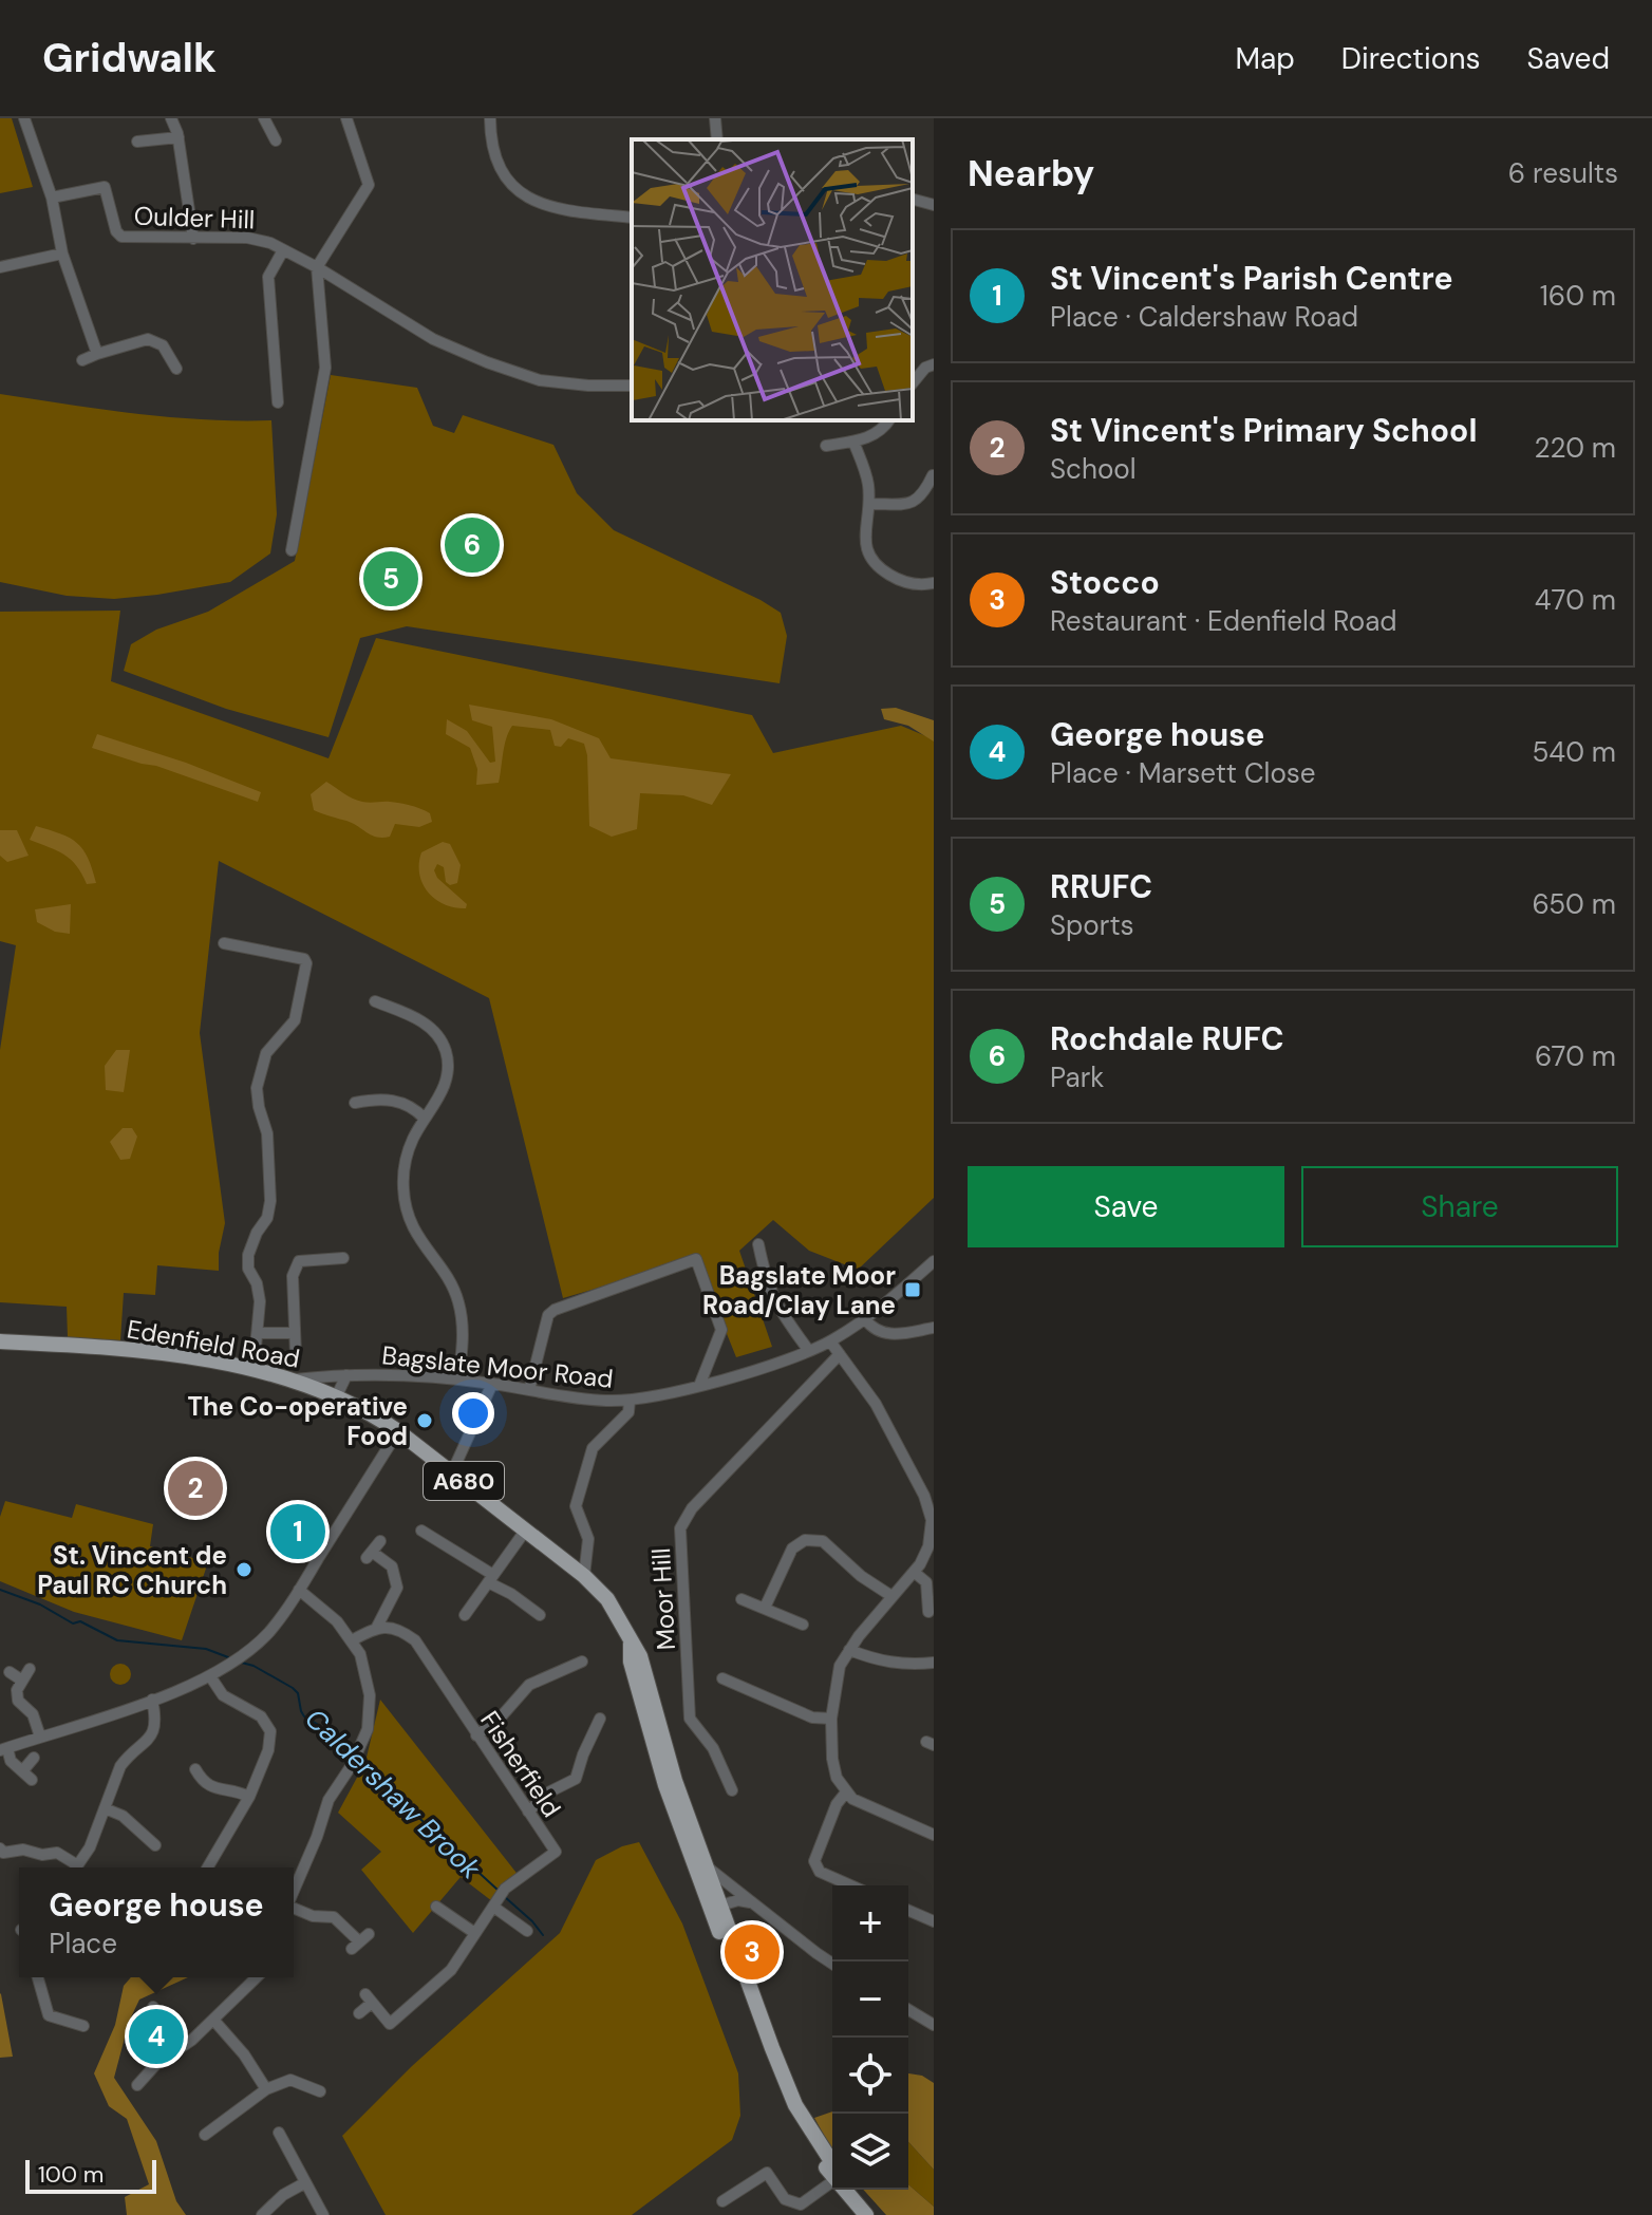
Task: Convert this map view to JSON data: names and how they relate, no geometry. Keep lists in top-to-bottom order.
{
  "streets": {
    "main road": ["Edenfield Road", "A680"],
    "street": [
      "Oulder Hill",
      "Bagslate Moor Road",
      "Moor Hill",
      "Fisherfield"
    ]
  },
  "crossings": [
    ["Edenfield Road", "Bagslate Moor Road"]
  ],
  "water": ["Caldershaw Brook"],
  "places": {
    "transit": ["Bagslate Moor Road/Clay Lane"],
    "other": ["The Co-operative Food", "St. Vincent de Paul RC Church"]
  },
  "scale_bar": "100 m",
  "page": {
    "header": "Gridwalk",
    "nav": ["Map", "Directions", "Saved"],
    "heading": ["Nearby", "6 results"],
    "list": [
      {
        "mark": "1",
        "name": "St Vincent's Parish Centre",
        "note": "Place · Caldershaw Road",
        "value": "160 m"
      },
      {
        "mark": "2",
        "name": "St Vincent's Primary School",
        "note": "School",
        "value": "220 m"
      },
      {
        "mark": "3",
        "name": "Stocco",
        "note": "Restaurant · Edenfield Road",
        "value": "470 m"
      },
      {
        "mark": "4",
        "name": "George house",
        "note": "Place · Marsett Close",
        "value": "540 m"
      },
      {
        "mark": "5",
        "name": "RRUFC",
        "note": "Sports",
        "value": "650 m"
      },
      {
        "mark": "6",
        "name": "Rochdale RUFC",
        "note": "Park",
        "value": "670 m"
      }
    ],
    "pins": [
      "6",
      "5",
      "2",
      "1",
      "3",
      "4"
    ],
    "buttons": ["Save", "Share"],
    "popup": ["George house", "Place"],
    "map_buttons": ["+", "−"],
    "scale": "100 m"
  }
}
